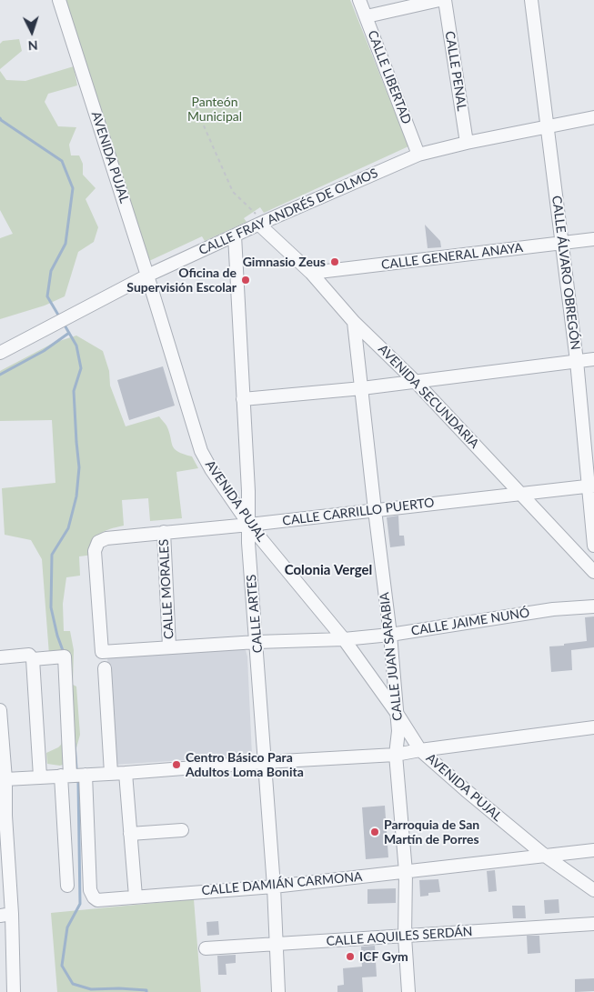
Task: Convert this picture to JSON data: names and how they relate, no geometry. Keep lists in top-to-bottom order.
{
  "streets": {
    "street": [
      "CALLE PENAL",
      "CALLE LIBERTAD",
      "AVENIDA PUJAL",
      "CALLE FRAY ANDRÉS DE OLMOS",
      "CALLE GENERAL ANAYA",
      "CALLE ÁLVARO OBREGÓN",
      "AVENIDA SECUNDARIA",
      "CALLE CARRILLO PUERTO",
      "CALLE MORALES",
      "CALLE ARTES",
      "CALLE JAIME NUNÓ",
      "CALLE JUAN SARABIA",
      "CALLE DAMIÁN CARMONA",
      "CALLE AQUILES SERDÁN"
    ]
  },
  "crossings": [
    ["CALLE PENAL", "CALLE FRAY ANDRÉS DE OLMOS"],
    ["CALLE LIBERTAD", "CALLE FRAY ANDRÉS DE OLMOS"],
    ["AVENIDA PUJAL", "CALLE FRAY ANDRÉS DE OLMOS"],
    ["AVENIDA PUJAL", "CALLE CARRILLO PUERTO"],
    ["AVENIDA PUJAL", "CALLE ARTES"],
    ["AVENIDA PUJAL", "CALLE JAIME NUNÓ"],
    ["AVENIDA PUJAL", "CALLE JUAN SARABIA"],
    ["AVENIDA PUJAL", "CALLE DAMIÁN CARMONA"],
    ["CALLE FRAY ANDRÉS DE OLMOS", "CALLE ÁLVARO OBREGÓN"],
    ["CALLE FRAY ANDRÉS DE OLMOS", "AVENIDA SECUNDARIA"],
    ["CALLE FRAY ANDRÉS DE OLMOS", "CALLE ARTES"],
    ["CALLE GENERAL ANAYA", "CALLE ÁLVARO OBREGÓN"],
    ["CALLE GENERAL ANAYA", "AVENIDA SECUNDARIA"],
    ["CALLE ÁLVARO OBREGÓN", "CALLE CARRILLO PUERTO"],
    ["AVENIDA SECUNDARIA", "CALLE CARRILLO PUERTO"],
    ["AVENIDA SECUNDARIA", "CALLE JUAN SARABIA"],
    ["CALLE CARRILLO PUERTO", "CALLE MORALES"],
    ["CALLE CARRILLO PUERTO", "CALLE ARTES"],
    ["CALLE CARRILLO PUERTO", "CALLE JAIME NUNÓ"],
    ["CALLE CARRILLO PUERTO", "CALLE JUAN SARABIA"],
    ["CALLE MORALES", "CALLE JAIME NUNÓ"],
    ["CALLE ARTES", "CALLE JAIME NUNÓ"],
    ["CALLE ARTES", "CALLE DAMIÁN CARMONA"],
    ["CALLE ARTES", "CALLE AQUILES SERDÁN"],
    ["CALLE JAIME NUNÓ", "CALLE JUAN SARABIA"],
    ["CALLE JUAN SARABIA", "CALLE DAMIÁN CARMONA"],
    ["CALLE JUAN SARABIA", "CALLE AQUILES SERDÁN"]
  ],
  "districts": ["Colonia Vergel"],
  "parks": ["Panteón Municipal"],
  "places": [
    "Gimnasio Zeus",
    "Oficina de Supervisión Escolar",
    "Centro Básico Para Adultos Loma Bonita",
    "Parroquia de San Martín de Porres",
    "ICF Gym"
  ],
  "north": "bottom"
}
